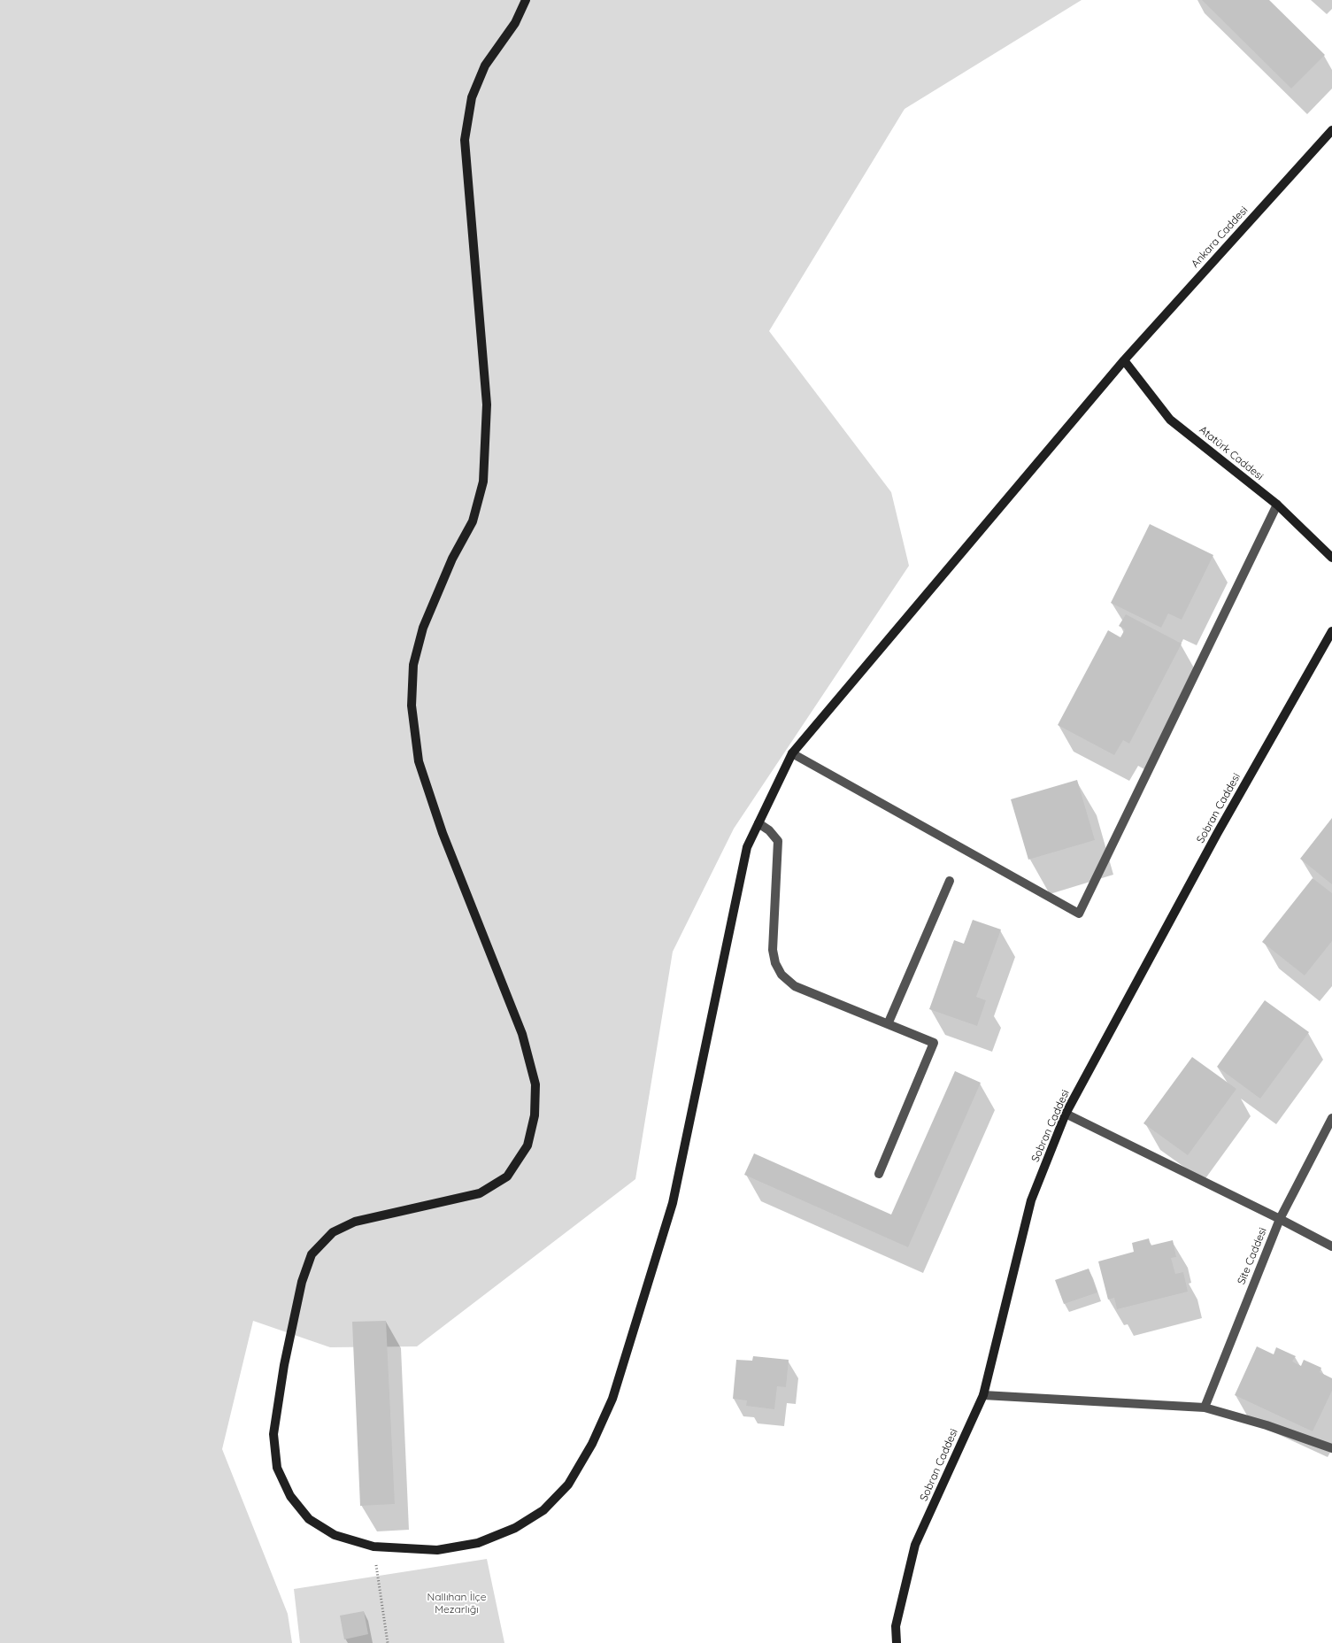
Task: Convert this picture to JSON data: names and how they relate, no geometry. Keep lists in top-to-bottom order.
{
  "streets": {
    "street": [
      "Ankara Caddesi",
      "Atatürk Caddesi",
      "Sobran Caddesi",
      "Site Caddesi"
    ]
  },
  "crossings": [
    ["Ankara Caddesi", "Atatürk Caddesi"]
  ],
  "parks": ["Nallıhan İlçe Mezarlığı"]
}
